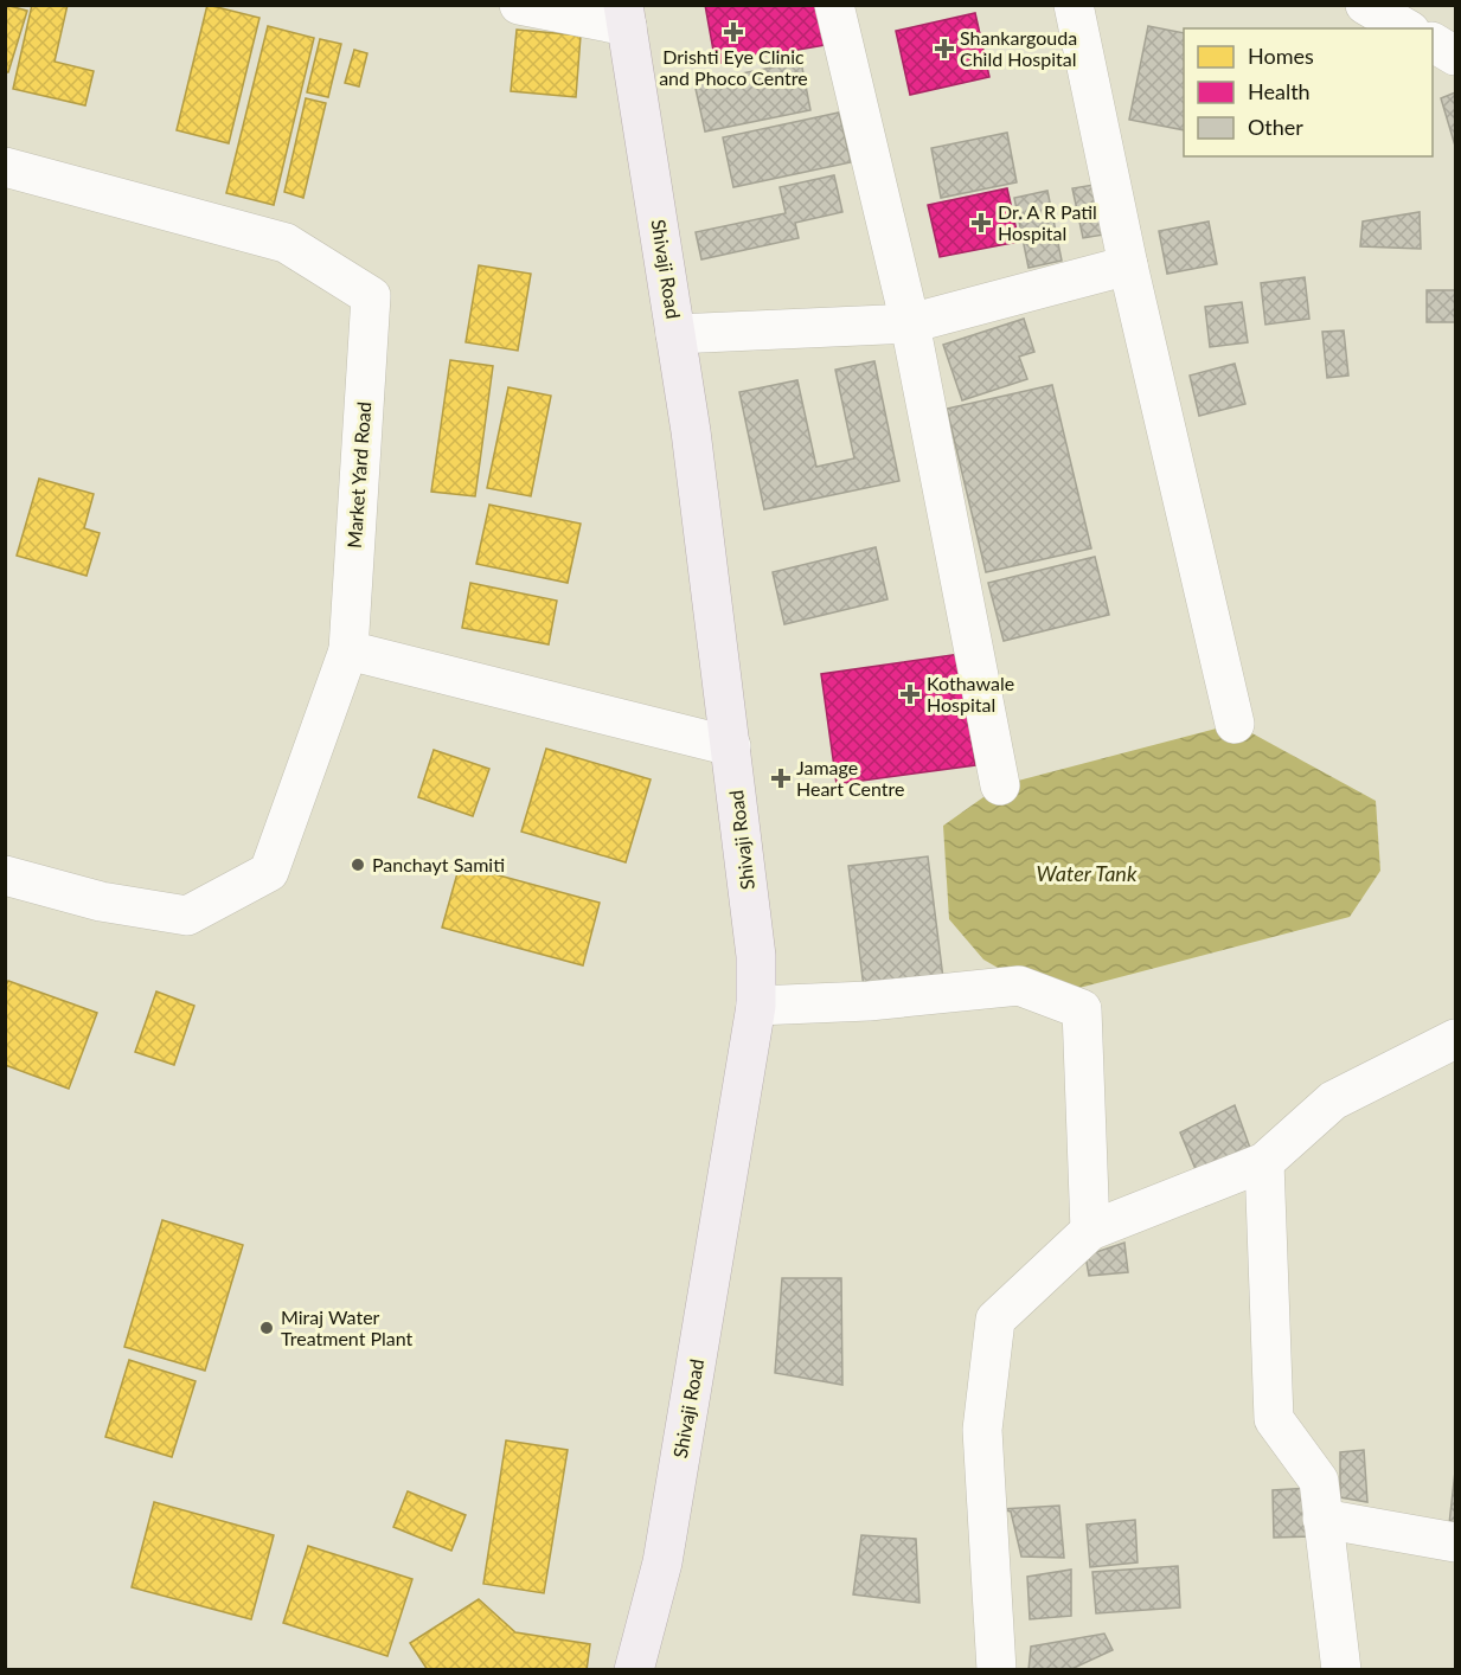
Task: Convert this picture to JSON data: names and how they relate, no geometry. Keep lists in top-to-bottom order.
{
  "streets": {
    "main road": ["Shivaji Road"],
    "street": ["Market Yard Road"]
  },
  "water": ["Water Tank"],
  "places": {
    "health": [
      "Drishti Eye Clinic and Phoco Centre",
      "Shankargouda Child Hospital",
      "Dr. A R Patil Hospital",
      "Kothawale Hospital",
      "Jamage Heart Centre"
    ],
    "other": ["Panchayt Samiti", "Miraj Water Treatment Plant"]
  },
  "legend": ["Homes", "Health", "Other"]
}
